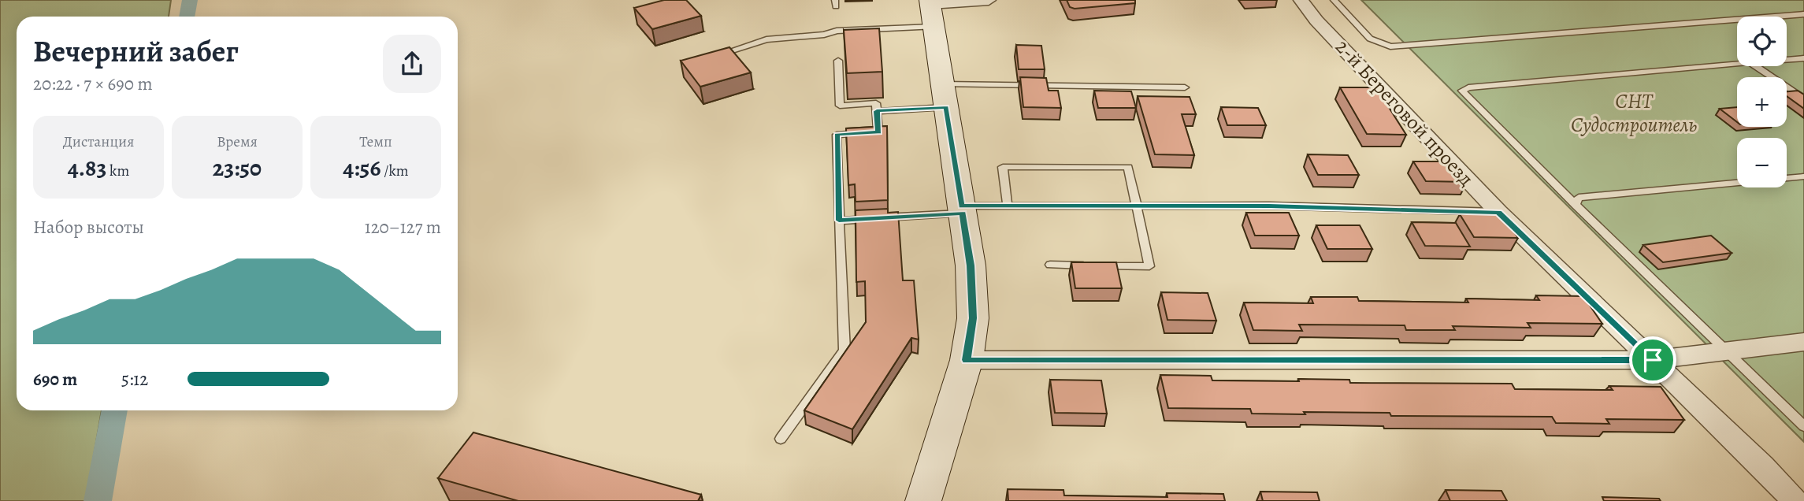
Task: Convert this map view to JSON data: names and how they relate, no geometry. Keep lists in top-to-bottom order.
{
  "streets": {
    "street": ["2-й Береговой проезд"]
  },
  "parks": ["СНТ Судостроитель"],
  "page": {
    "map_buttons": ["+", "−"],
    "heading": ["Вечерний забег", "20:22 · 7 × 690 m"],
    "stats": [
      ["Дистанция", "4.83 km"],
      ["Время", "23:50"],
      ["Темп", "4:56 /km"]
    ],
    "chart": ["Набор высоты", "120–127 m"],
    "list": [
      {
        "name": "690 m",
        "note": "5:12"
      }
    ]
  }
}
